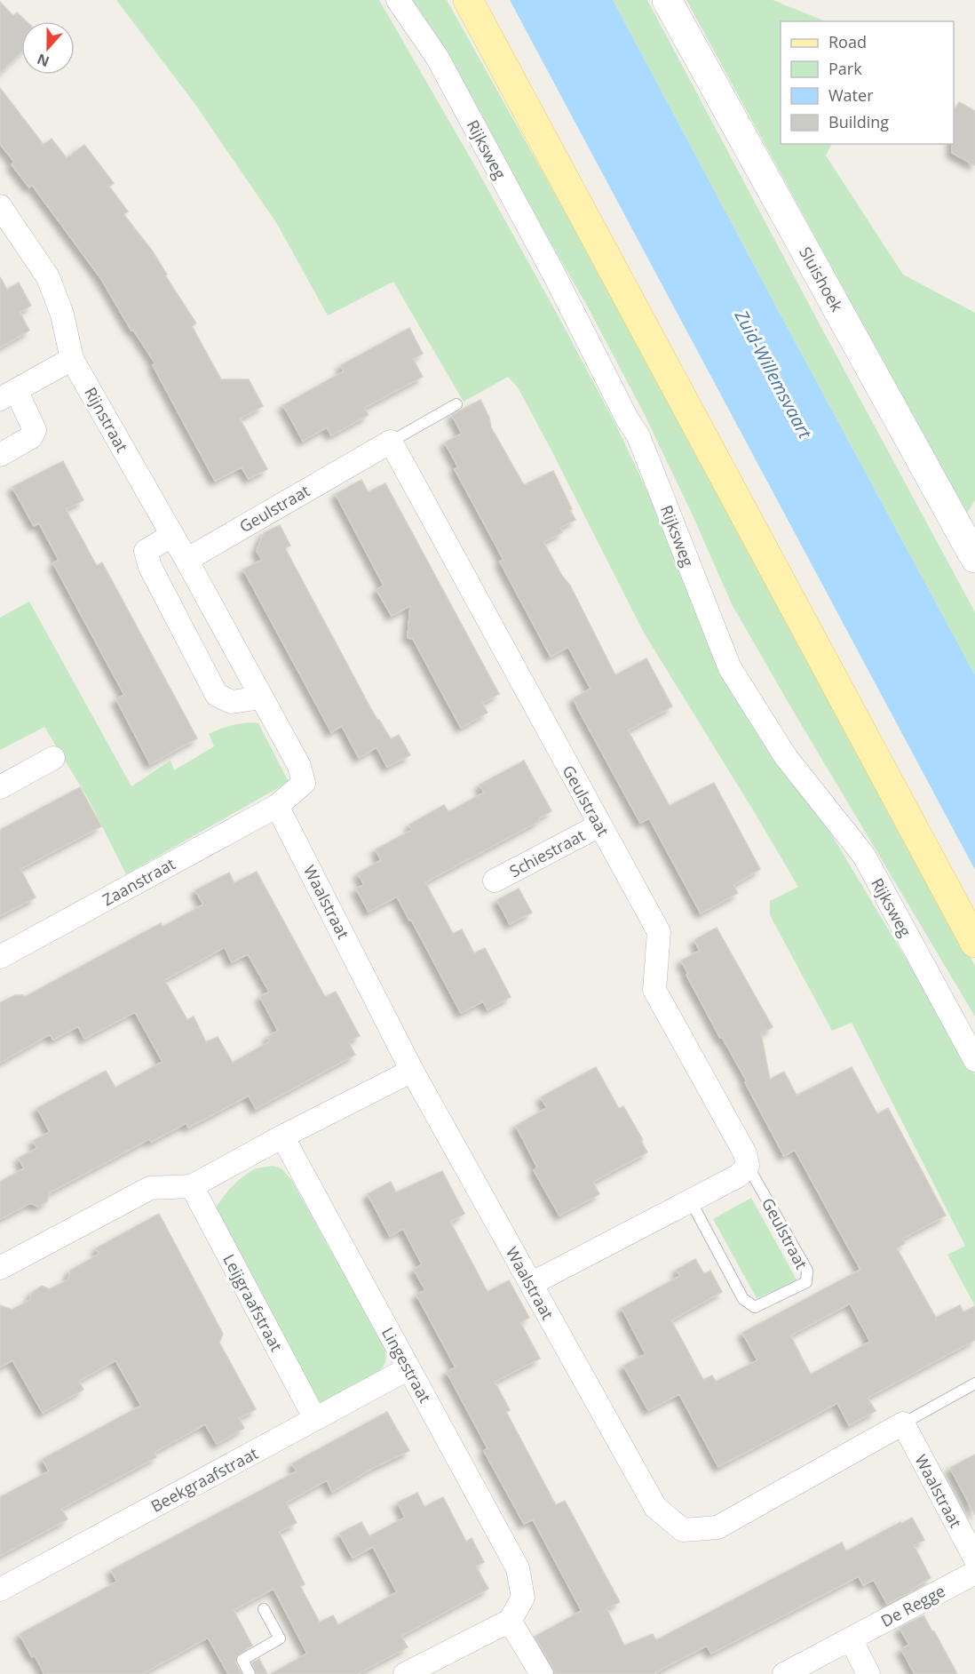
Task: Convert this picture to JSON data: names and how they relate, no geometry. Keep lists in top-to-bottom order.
{
  "streets": {
    "street": [
      "Rijksweg",
      "Sluishoek",
      "Rijnstraat",
      "Geulstraat",
      "Schiestraat",
      "Zaanstraat",
      "Waalstraat",
      "Leijgraafstraat",
      "Lingestraat",
      "Beekgraafstraat",
      "De Regge"
    ]
  },
  "crossings": [
    ["Rijnstraat", "Geulstraat"],
    ["Rijnstraat", "Zaanstraat"],
    ["Rijnstraat", "Waalstraat"],
    ["Geulstraat", "Schiestraat"],
    ["Zaanstraat", "Waalstraat"],
    ["Leijgraafstraat", "Beekgraafstraat"],
    ["Lingestraat", "Beekgraafstraat"]
  ],
  "water": ["Zuid-Willemsvaart"],
  "legend": [
    "Road",
    "Park",
    "Water",
    "Building"
  ],
  "north": "bottom"
}
